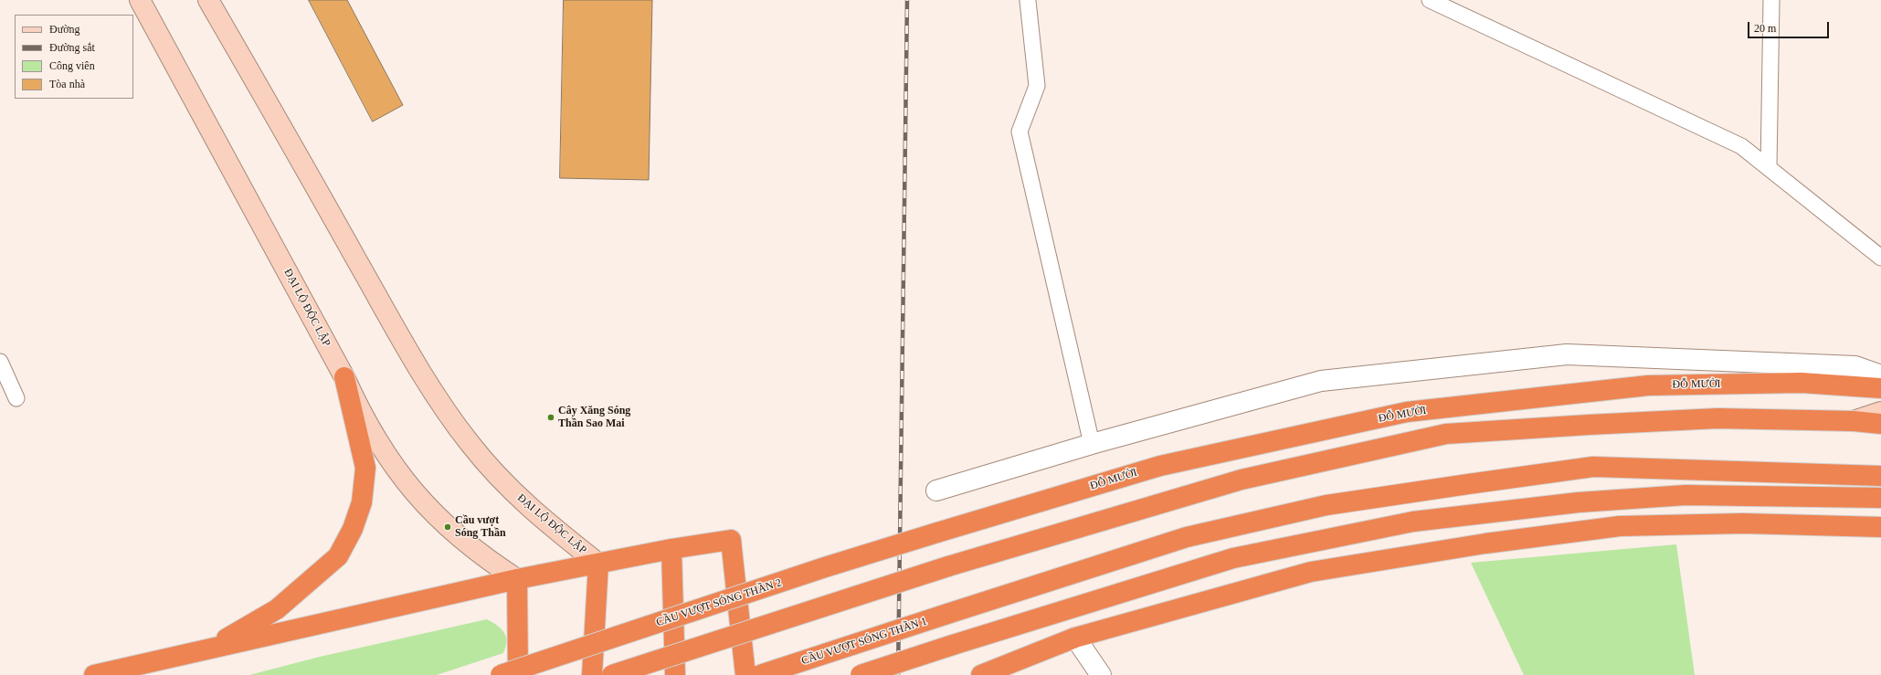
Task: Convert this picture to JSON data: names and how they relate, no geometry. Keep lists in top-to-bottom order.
{
  "streets": {
    "highway": ["ĐỖ MƯỜI", "CẦU VƯỢT SÓNG THẦN 2", "CẦU VƯỢT SÓNG THẦN 1"],
    "main road": ["ĐẠI LỘ ĐỘC LẬP"]
  },
  "crossings": [
    ["ĐỖ MƯỜI", "CẦU VƯỢT SÓNG THẦN 2"]
  ],
  "places": ["Cây Xăng Sóng Thần Sao Mai", "Cầu vượt Sóng Thần"],
  "legend": [
    "Đường",
    "Đường sắt",
    "Công viên",
    "Tòa nhà"
  ],
  "scale_bar": "20 m"
}
